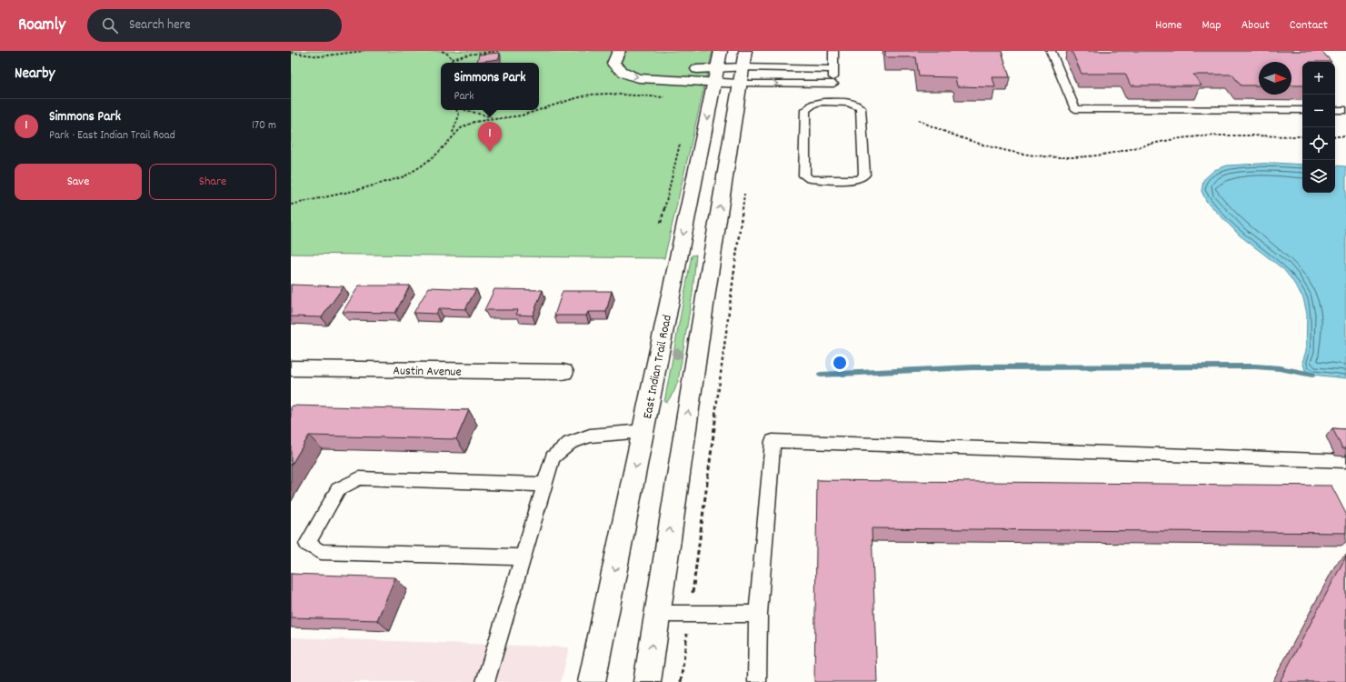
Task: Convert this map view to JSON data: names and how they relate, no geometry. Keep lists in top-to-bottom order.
{
  "streets": {
    "main road": ["East Indian Trail Road", "Austin Avenue"]
  },
  "north": "right",
  "page": {
    "header": "Roamly",
    "search": "Search here",
    "nav": [
      "Home",
      "Map",
      "About",
      "Contact"
    ],
    "heading": "Nearby",
    "map_buttons": ["+", "−"],
    "popup": ["Simmons Park", "Park"],
    "list": [
      {
        "mark": "1",
        "name": "Simmons Park",
        "note": "Park · East Indian Trail Road",
        "value": "170 m"
      }
    ],
    "pins": "1",
    "buttons": ["Save", "Share"]
  }
}
